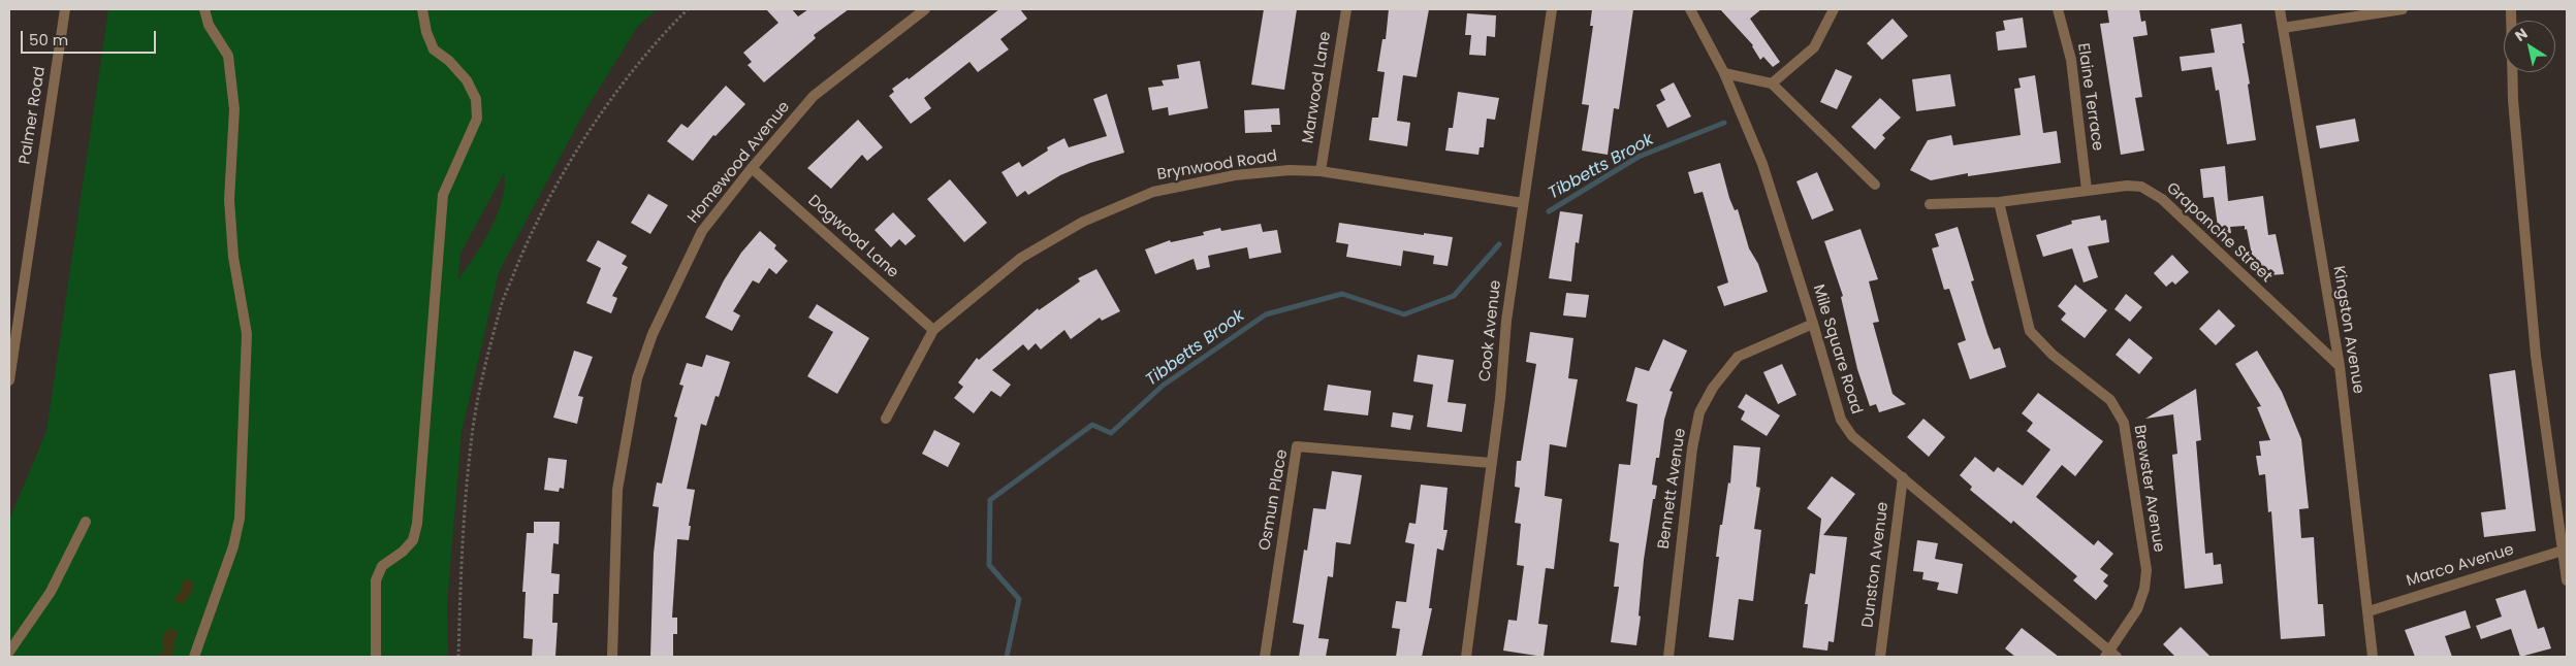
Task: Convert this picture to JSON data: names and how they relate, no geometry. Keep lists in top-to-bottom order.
{
  "streets": {
    "street": [
      "Marwood Lane",
      "Elaine Terrace",
      "Palmer Road",
      "Homewood Avenue",
      "Brynwood Road",
      "Grapanche Street",
      "Dogwood Lane",
      "Kingston Avenue",
      "Cook Avenue",
      "Mile Square Road",
      "Bennett Avenue",
      "Brewster Avenue",
      "Osmun Place",
      "Dunston Avenue",
      "Marco Avenue"
    ]
  },
  "crossings": [
    ["Marwood Lane", "Brynwood Road"],
    ["Elaine Terrace", "Grapanche Street"],
    ["Homewood Avenue", "Dogwood Lane"],
    ["Brynwood Road", "Dogwood Lane"],
    ["Brynwood Road", "Cook Avenue"],
    ["Grapanche Street", "Kingston Avenue"],
    ["Grapanche Street", "Brewster Avenue"],
    ["Kingston Avenue", "Marco Avenue"],
    ["Cook Avenue", "Osmun Place"],
    ["Mile Square Road", "Bennett Avenue"],
    ["Mile Square Road", "Brewster Avenue"],
    ["Mile Square Road", "Dunston Avenue"]
  ],
  "water": ["Tibbetts Brook"],
  "scale_bar": "50 m",
  "north": "top left"
}
